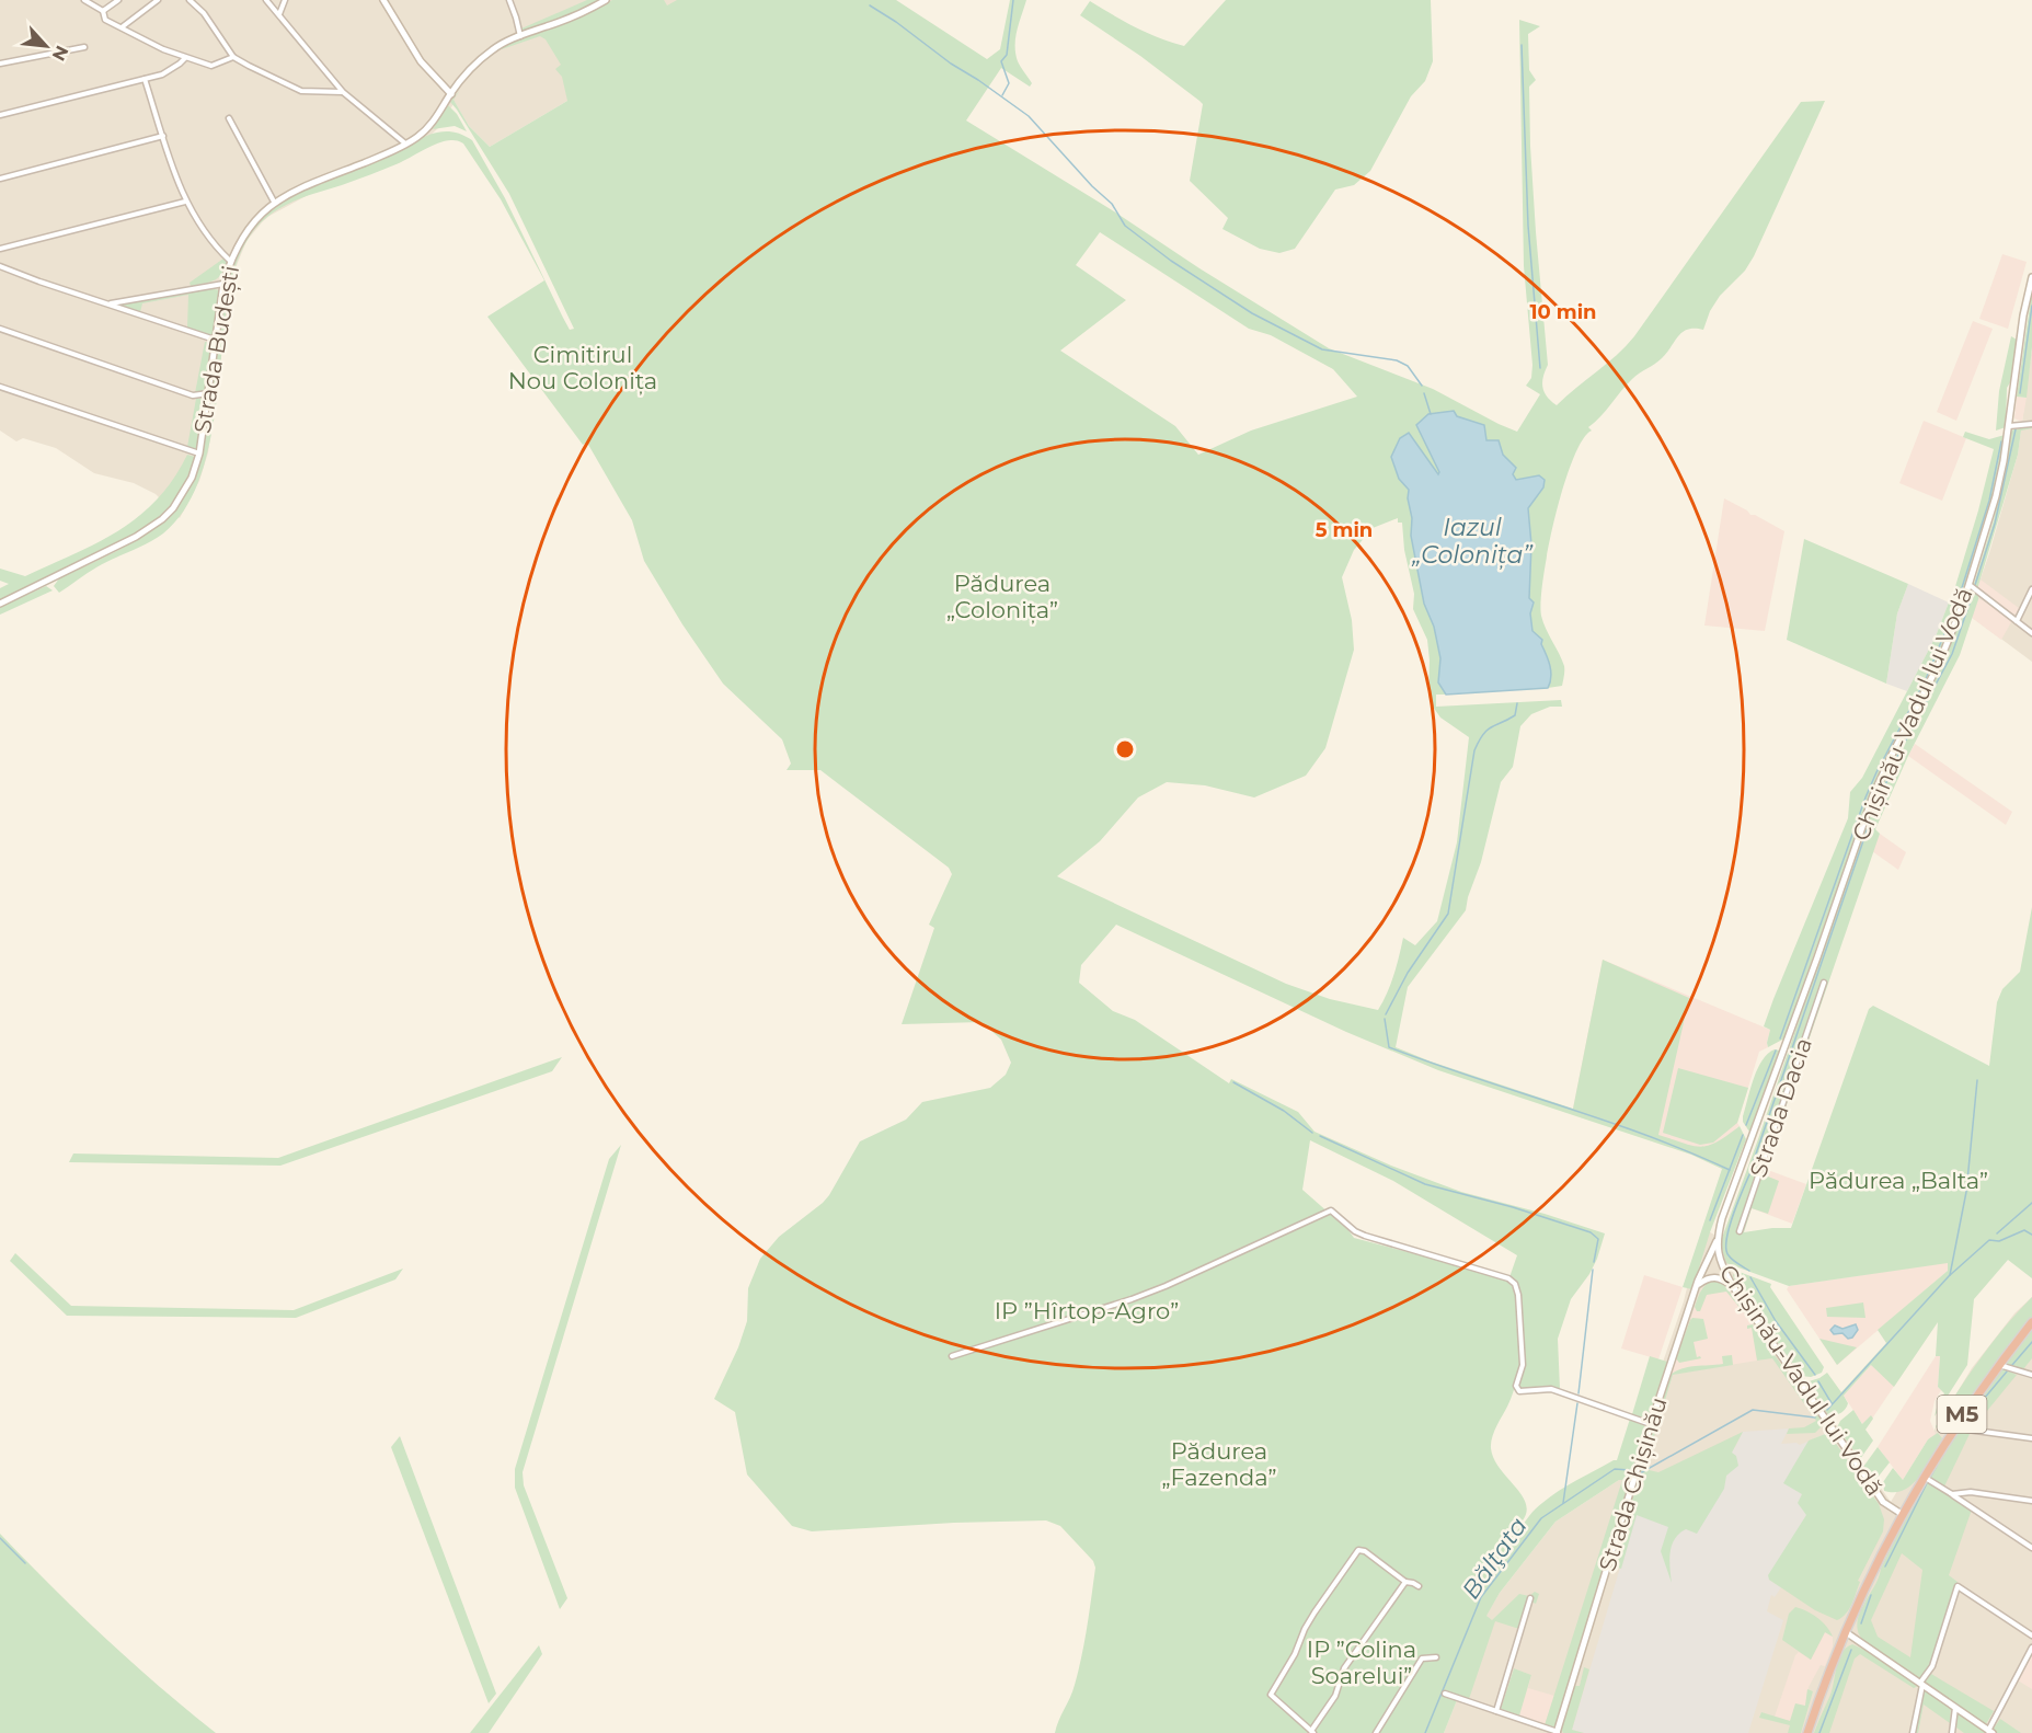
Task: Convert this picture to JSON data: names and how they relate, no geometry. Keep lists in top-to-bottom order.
{
  "streets": {
    "highway": ["M5"],
    "street": [
      "Strada Budești",
      "Chișinău-Vadul lui Vodă",
      "Strada Dacia",
      "Strada Chișinău"
    ]
  },
  "crossings": [
    ["Chișinău-Vadul lui Vodă", "M5"],
    ["Chișinău-Vadul lui Vodă", "Strada Chișinău"]
  ],
  "water": ["Iazul „Colonița”", "Bălţata"],
  "parks": [
    "Cimitirul Nou Colonița",
    "Pădurea „Colonița”",
    "Pădurea „Balta”",
    "IP ”Hîrtop-Agro”",
    "Pădurea „Fazenda”",
    "IP ”Colina Soarelui”"
  ],
  "north": "bottom right",
  "rings": ["10 min", "5 min"]
}
